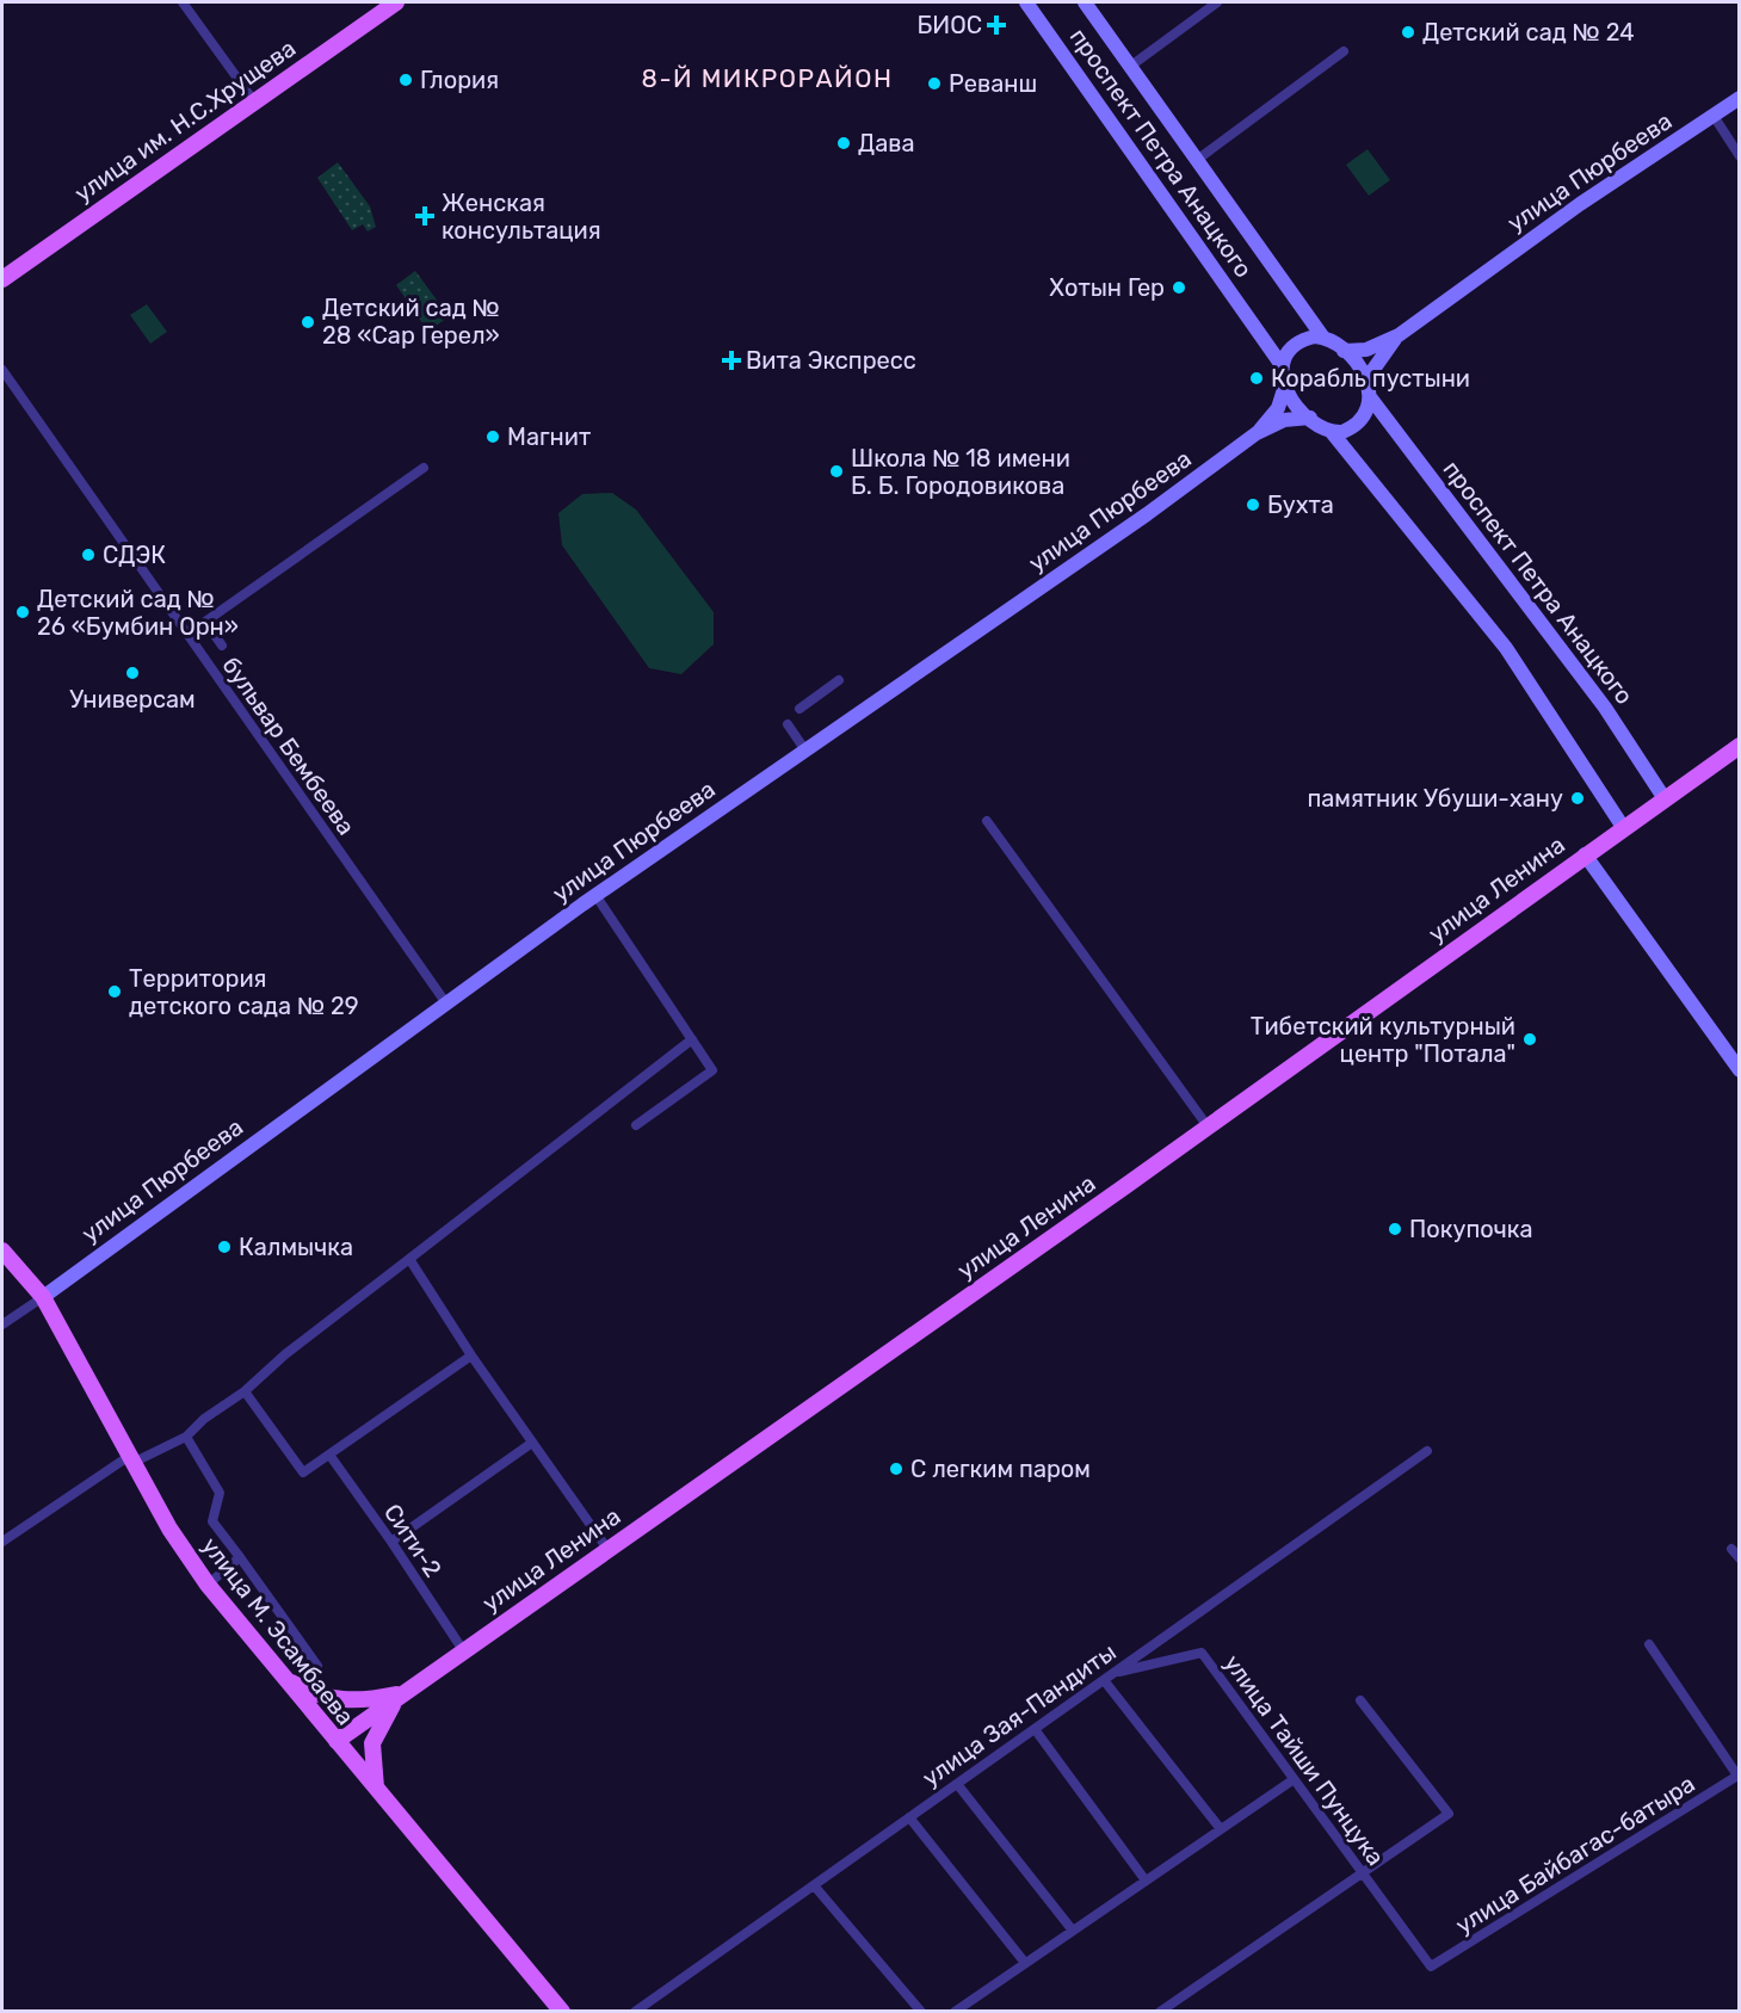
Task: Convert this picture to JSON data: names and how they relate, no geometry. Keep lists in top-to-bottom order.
{
  "streets": {
    "main road": [
      "улица им. Н.С.Хрущева",
      "проспект Петра Анацкого",
      "улица Пюрбеева",
      "улица Ленина",
      "улица М. Эсамбаева"
    ],
    "street": [
      "бульвар Бембеева",
      "Сити-2",
      "улица Зая-Пандиты",
      "улица Тайши Пунцука",
      "улица Байбагас-батыра"
    ]
  },
  "crossings": [
    ["проспект Петра Анацкого", "улица Ленина"],
    ["улица Пюрбеева", "бульвар Бембеева"],
    ["улица Пюрбеева", "улица М. Эсамбаева"],
    ["улица Ленина", "Сити-2"],
    ["улица Ленина", "улица М. Эсамбаева"],
    ["улица Зая-Пандиты", "улица Тайши Пунцука"],
    ["улица Тайши Пунцука", "улица Байбагас-батыра"]
  ],
  "districts": ["8-Й МИКРОРАЙОН"],
  "places": {
    "health": ["БИОС", "Женская консультация", "Вита Экспресс"],
    "other": [
      "Детский сад № 24",
      "Глория",
      "Реванш",
      "Дава",
      "Хотын Гер",
      "Детский сад № 28 «Сар Герел»",
      "Корабль пустыни",
      "Магнит",
      "Школа № 18 имени Б. Б. Городовикова",
      "Бухта",
      "СДЭК",
      "Детский сад № 26 «Бумбин Орн»",
      "Универсам",
      "памятник Убуши-хану",
      "Территория детского сада № 29",
      "Тибетский культурный центр \"Потала\"",
      "Покупочка",
      "Калмычка",
      "С легким паром"
    ]
  }
}
